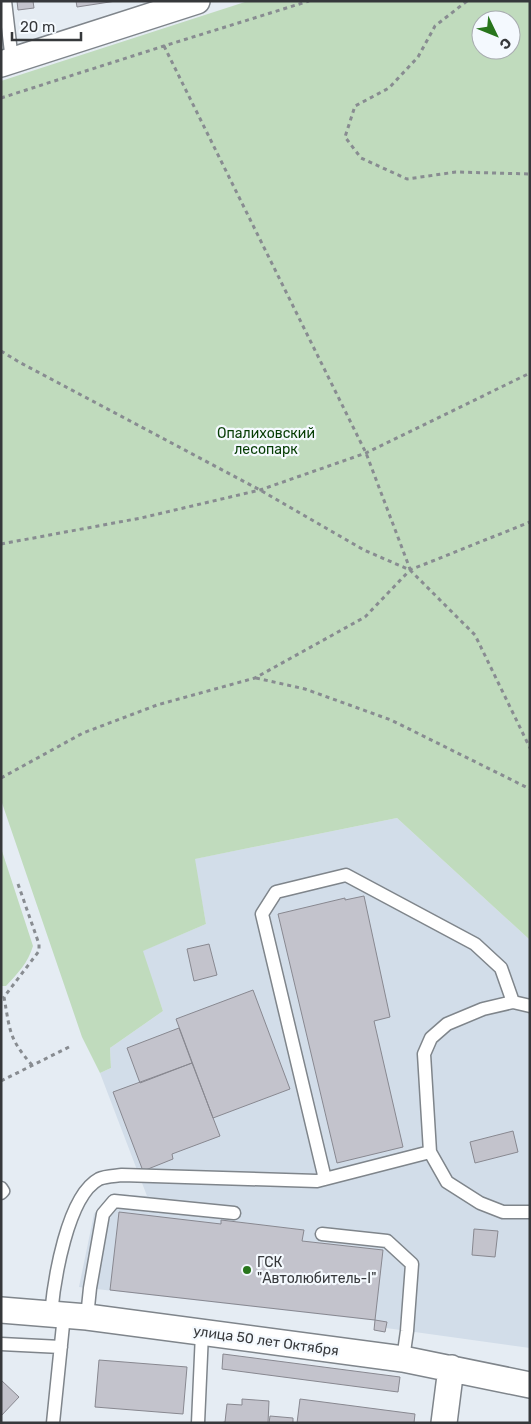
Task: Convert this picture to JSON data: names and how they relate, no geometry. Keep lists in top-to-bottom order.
{
  "streets": {
    "street": ["улица 50 лет Октября"]
  },
  "parks": ["Опалиховский лесопарк"],
  "places": ["ГСК \"Автолюбитель-I\""],
  "scale_bar": "20 m",
  "north": "bottom right"
}
